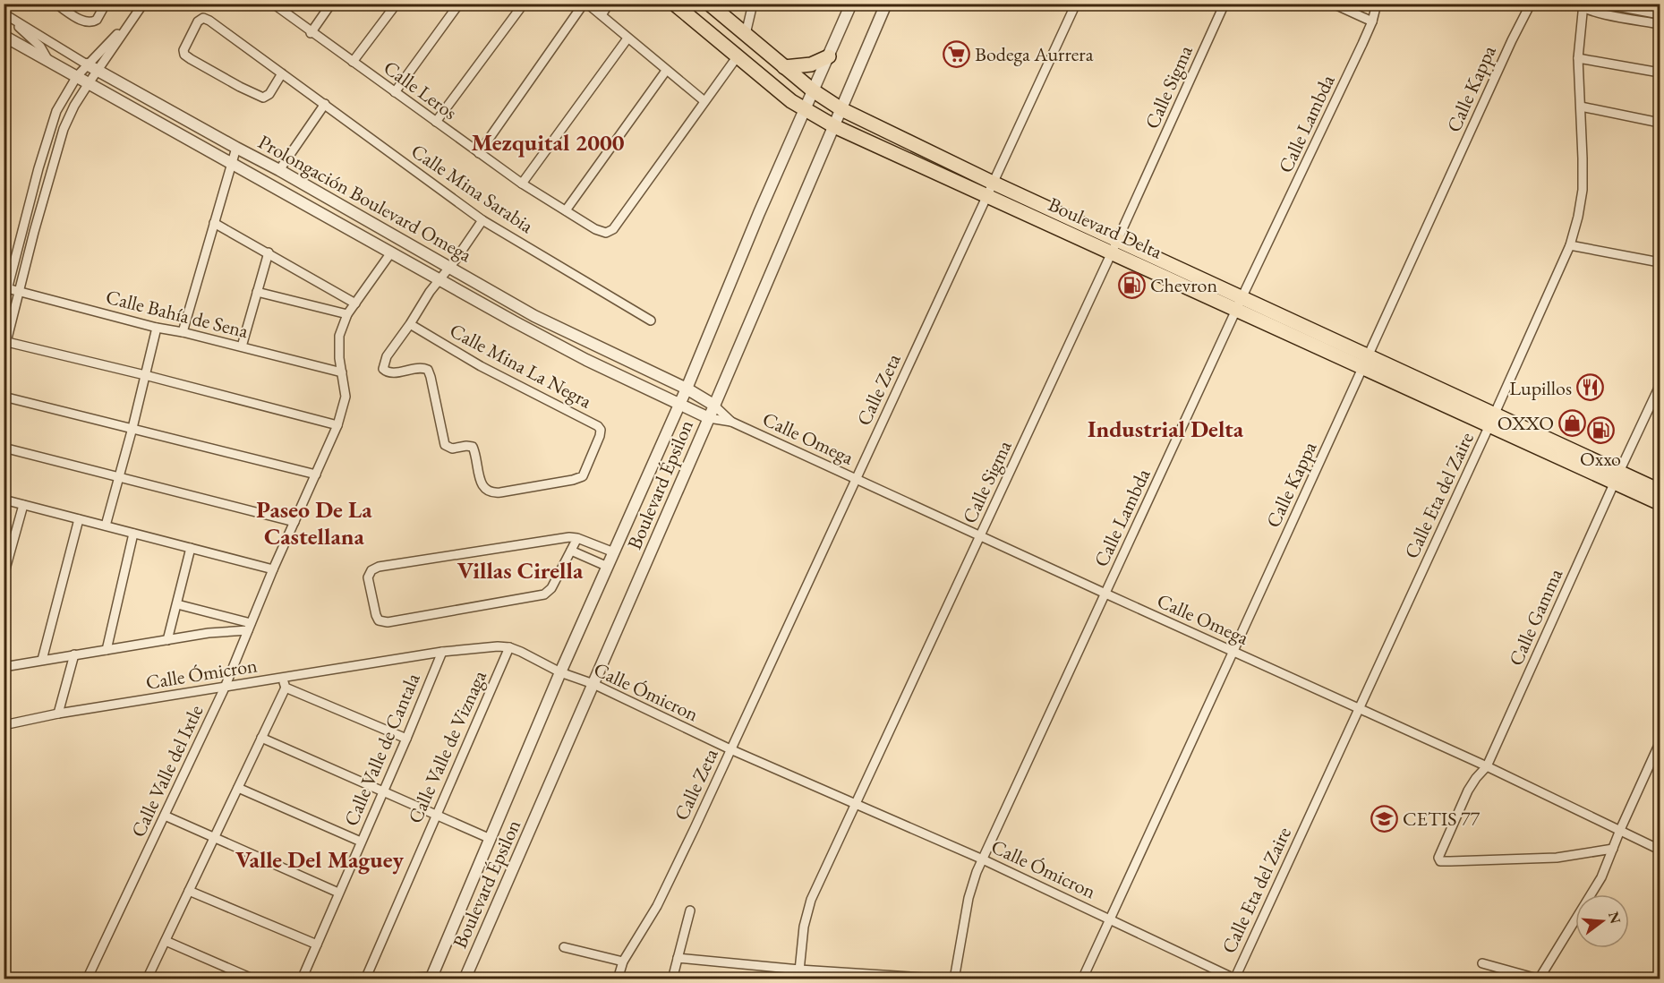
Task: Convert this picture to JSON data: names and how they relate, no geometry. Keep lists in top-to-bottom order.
{
  "streets": {
    "main road": ["Boulevard Delta"],
    "street": [
      "Calle Sigma",
      "Calle Kappa",
      "Calle Leros",
      "Calle Lambda",
      "Calle Mina Sarabia",
      "Prolongación Boulevard Omega",
      "Calle Bahía de Sena",
      "Calle Mina La Negra",
      "Calle Zeta",
      "Calle Omega",
      "Boulevard Épsilon",
      "Calle Eta del Zaire",
      "Calle Gamma",
      "Calle Ómicron",
      "Calle Valle de Viznaga",
      "Calle Valle de Cantala",
      "Calle Valle del Ixtle"
    ]
  },
  "crossings": [
    ["Calle Sigma", "Boulevard Delta"],
    ["Calle Sigma", "Calle Omega"],
    ["Calle Sigma", "Calle Ómicron"],
    ["Calle Kappa", "Boulevard Delta"],
    ["Calle Kappa", "Calle Omega"],
    ["Calle Kappa", "Calle Ómicron"],
    ["Calle Lambda", "Boulevard Delta"],
    ["Calle Lambda", "Calle Omega"],
    ["Calle Lambda", "Calle Ómicron"],
    ["Calle Mina Sarabia", "Calle Mina La Negra"],
    ["Prolongación Boulevard Omega", "Calle Mina La Negra"],
    ["Prolongación Boulevard Omega", "Calle Omega"],
    ["Prolongación Boulevard Omega", "Boulevard Épsilon"],
    ["Prolongación Boulevard Omega", "Calle Valle del Ixtle"],
    ["Boulevard Delta", "Calle Zeta"],
    ["Boulevard Delta", "Boulevard Épsilon"],
    ["Boulevard Delta", "Calle Eta del Zaire"],
    ["Boulevard Delta", "Calle Gamma"],
    ["Calle Bahía de Sena", "Calle Valle del Ixtle"],
    ["Calle Zeta", "Calle Omega"],
    ["Calle Zeta", "Calle Ómicron"],
    ["Calle Omega", "Boulevard Épsilon"],
    ["Calle Omega", "Calle Eta del Zaire"],
    ["Calle Omega", "Calle Gamma"],
    ["Boulevard Épsilon", "Calle Ómicron"],
    ["Calle Eta del Zaire", "Calle Ómicron"],
    ["Calle Ómicron", "Calle Valle de Viznaga"],
    ["Calle Ómicron", "Calle Valle de Cantala"],
    ["Calle Ómicron", "Calle Valle del Ixtle"]
  ],
  "districts": [
    "Mezquital 2000",
    "Industrial Delta",
    "Paseo De La Castellana",
    "Villas Cirella",
    "Valle Del Maguey"
  ],
  "places": {
    "supermarket": ["Bodega Aurrera"],
    "fuel station": ["Chevron", "Oxxo"],
    "restaurant": ["Lupillos"],
    "shop": ["OXXO"],
    "school or university": ["CETIS 77"]
  },
  "north": "right"
}
